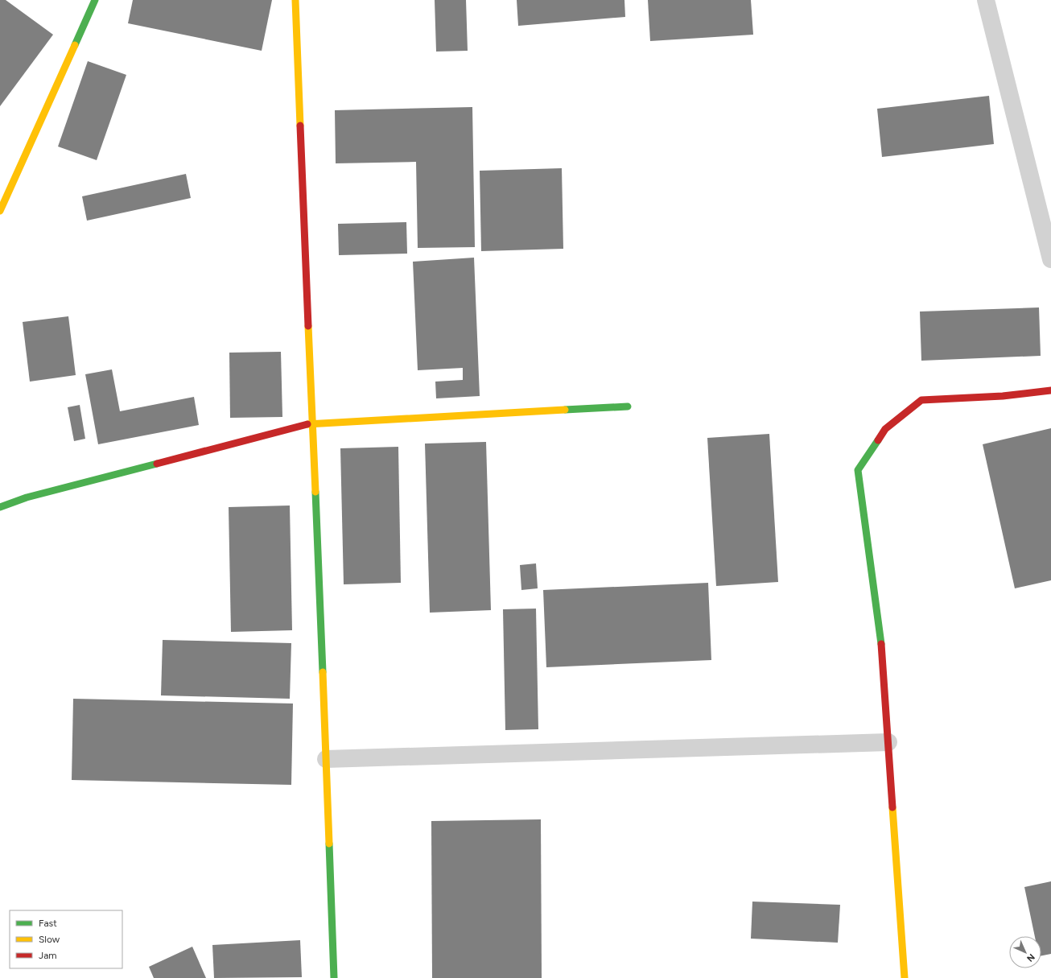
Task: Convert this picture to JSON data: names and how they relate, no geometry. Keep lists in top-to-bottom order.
{
  "legend": ["Fast", "Slow", "Jam"],
  "north": "bottom right"
}
